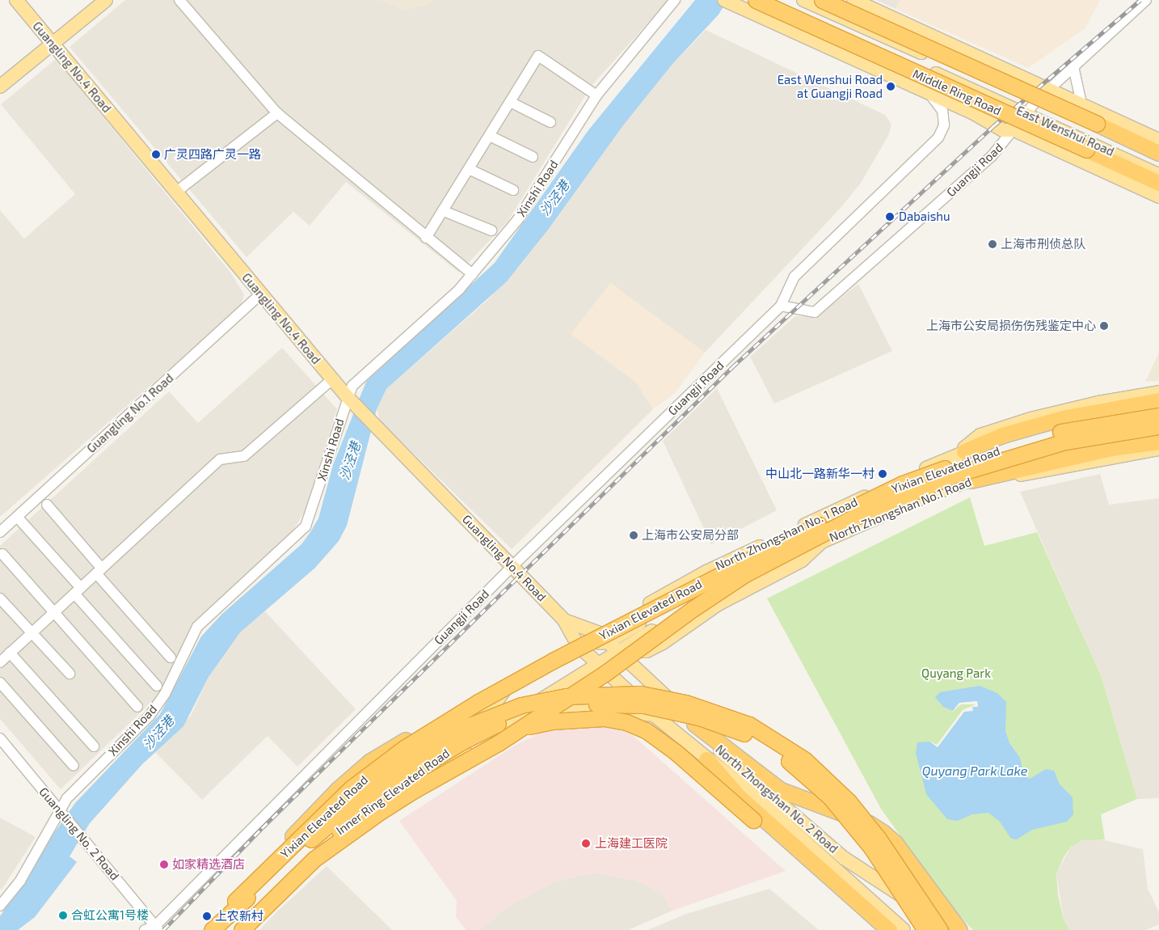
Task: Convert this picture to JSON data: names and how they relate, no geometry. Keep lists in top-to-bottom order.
{
  "streets": {
    "highway": ["Middle Ring Road", "Yixian Elevated Road", "Inner Ring Elevated Road"],
    "main road": [
      "Guangling No.4 Road",
      "East Wenshui Road",
      "North Zhongshan No.1 Road",
      "North Zhongshan No. 1 Road",
      "North Zhongshan No. 2 Road"
    ],
    "street": [
      "Guangji Road",
      "Xinshi Road",
      "Guangling No.1 Road",
      "Guangling No. 2 Road"
    ]
  },
  "crossings": [
    ["Guangling No.4 Road", "Guangji Road"],
    ["Guangling No.4 Road", "Xinshi Road"],
    ["Guangling No.4 Road", "Guangling No.1 Road"],
    ["Guangling No.4 Road", "North Zhongshan No. 2 Road"],
    ["Middle Ring Road", "East Wenshui Road"],
    ["East Wenshui Road", "Guangji Road"],
    ["Guangji Road", "Guangling No. 2 Road"],
    ["Xinshi Road", "Guangling No. 2 Road"],
    ["Yixian Elevated Road", "Inner Ring Elevated Road"],
    ["North Zhongshan No.1 Road", "North Zhongshan No. 2 Road"],
    ["North Zhongshan No. 1 Road", "North Zhongshan No. 2 Road"]
  ],
  "water": ["沙泾港", "Quyang Park Lake"],
  "parks": ["Quyang Park"],
  "places": [
    "East Wenshui Road at Guangji Road",
    "广灵四路广灵一路",
    "Dabaishu",
    "上海市刑侦总队",
    "上海市公安局损伤伤残鉴定中心",
    "中山北一路新华一村",
    "上海市公安局分部",
    "上海建工医院",
    "如家精选酒店",
    "合虹公寓1号楼",
    "上农新村"
  ]
}
